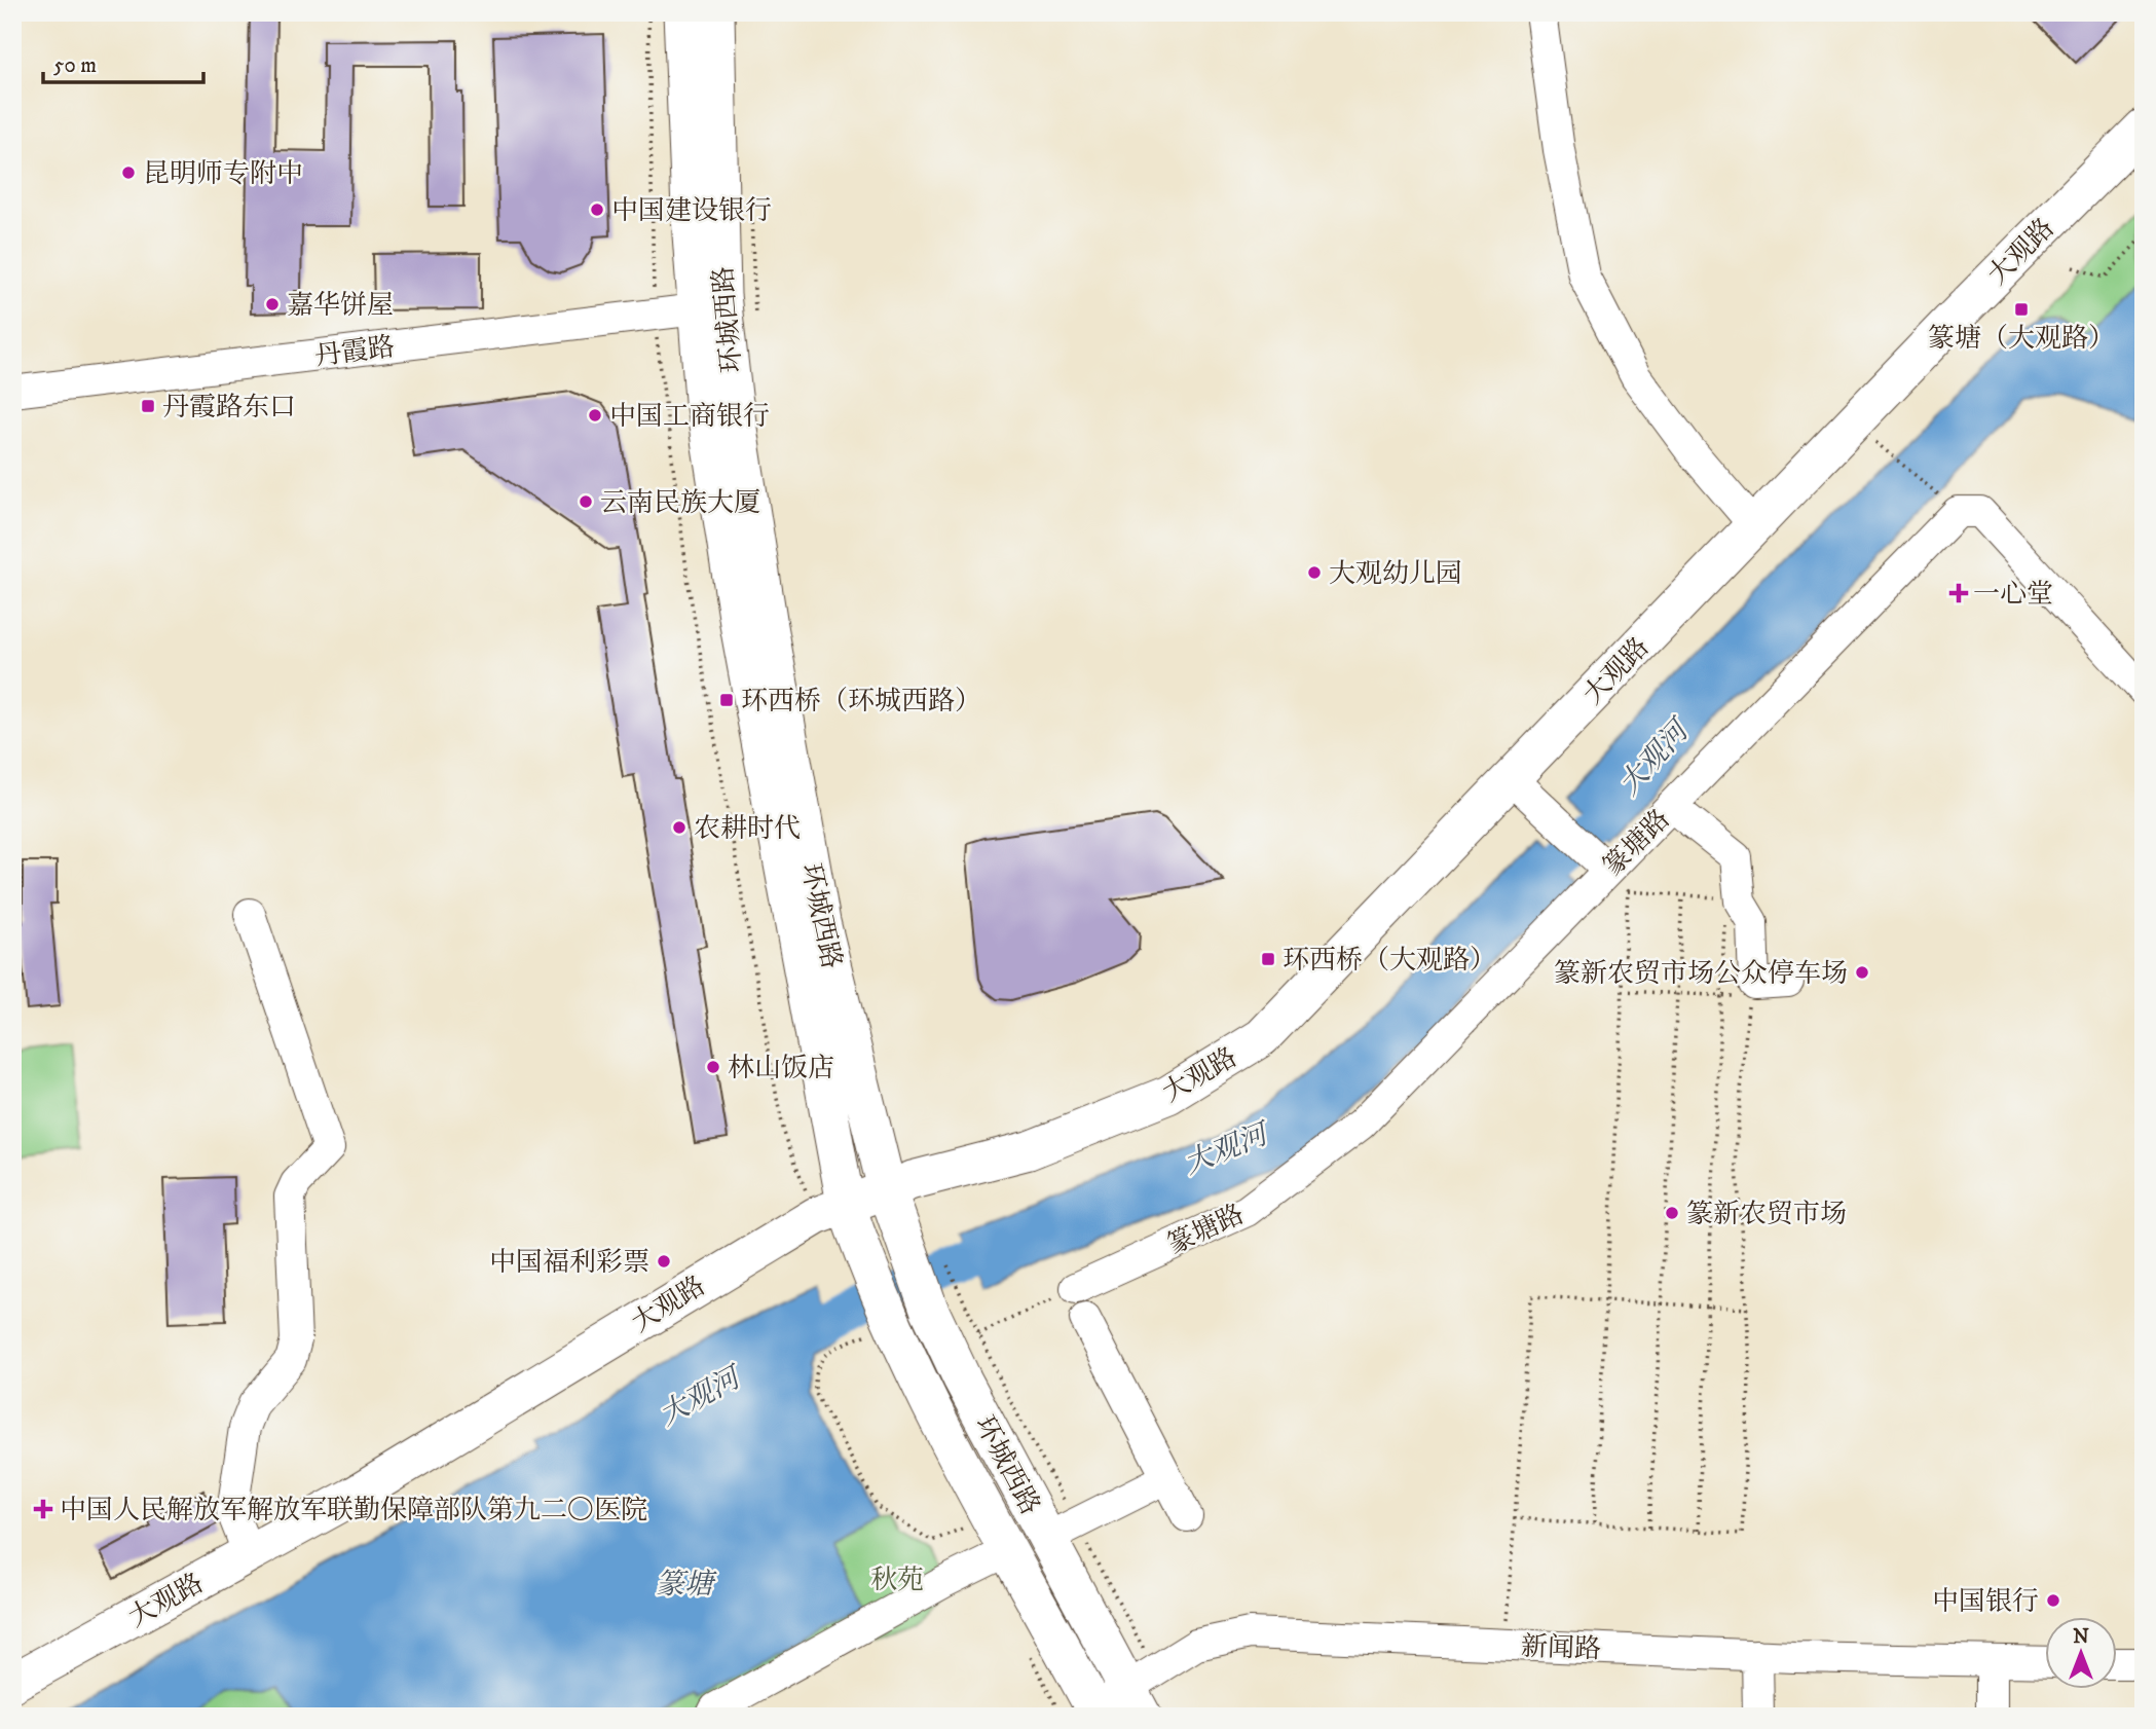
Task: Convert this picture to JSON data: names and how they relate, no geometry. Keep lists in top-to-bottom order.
{
  "streets": {
    "main road": ["大观路", "环城西路"],
    "street": ["丹霞路", "篆塘路", "新闻路"]
  },
  "crossings": [
    ["大观路", "环城西路"],
    ["环城西路", "丹霞路"],
    ["环城西路", "新闻路"]
  ],
  "water": ["大观河", "篆塘"],
  "parks": ["秋苑"],
  "places": {
    "other": [
      "昆明师专附中",
      "中国建设银行",
      "嘉华饼屋",
      "中国工商银行",
      "云南民族大厦",
      "大观幼儿园",
      "农耕时代",
      "篆新农贸市场公众停车场",
      "林山饭店",
      "篆新农贸市场",
      "中国福利彩票",
      "中国银行"
    ],
    "transit": [
      "篆塘（大观路）",
      "丹霞路东口",
      "环西桥（环城西路）",
      "环西桥（大观路）"
    ],
    "health": ["一心堂", "中国人民解放军解放军联勤保障部队第九二〇医院"]
  },
  "scale_bar": "50 m",
  "north": "top"
}
